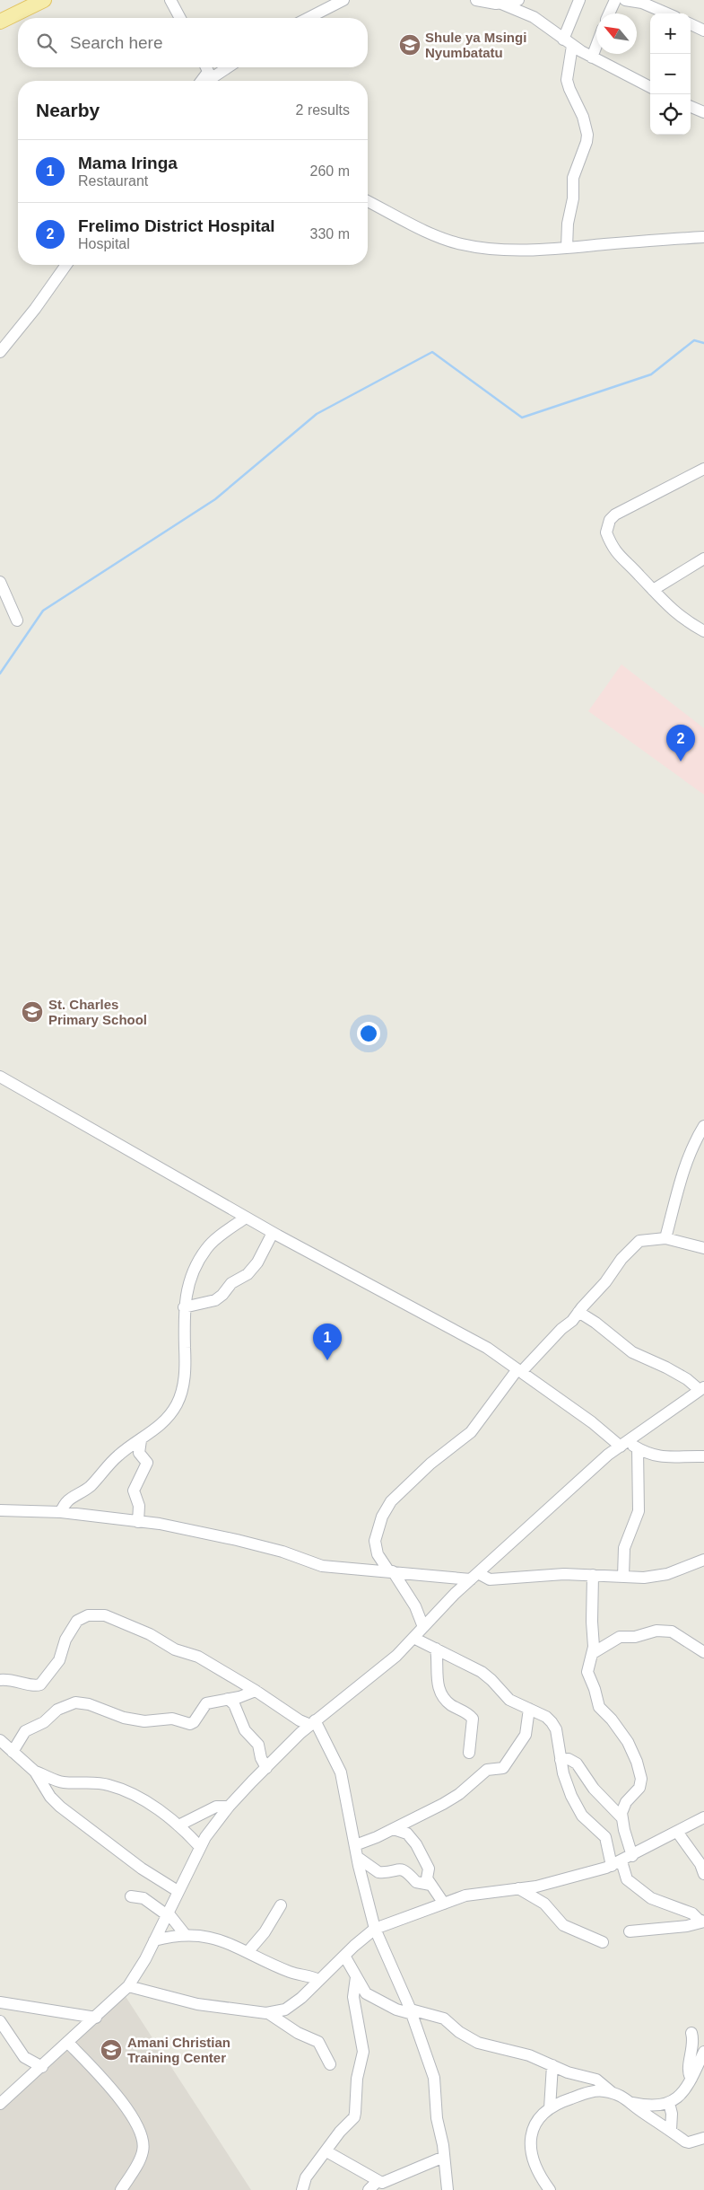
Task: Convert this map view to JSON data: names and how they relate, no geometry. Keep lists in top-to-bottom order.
{
  "places": {
    "school or university": ["Shule ya Msingi Nyumbatatu", "St. Charles Primary School", "Amani Christian Training Center"]
  },
  "north": "top left",
  "page": {
    "map_buttons": ["+", "−"],
    "search": "Search here",
    "heading": ["Nearby", "2 results"],
    "list": [
      {
        "mark": "1",
        "name": "Mama Iringa",
        "note": "Restaurant",
        "value": "260 m"
      },
      {
        "mark": "2",
        "name": "Frelimo District Hospital",
        "note": "Hospital",
        "value": "330 m"
      }
    ],
    "pins": ["2", "1"]
  }
}
